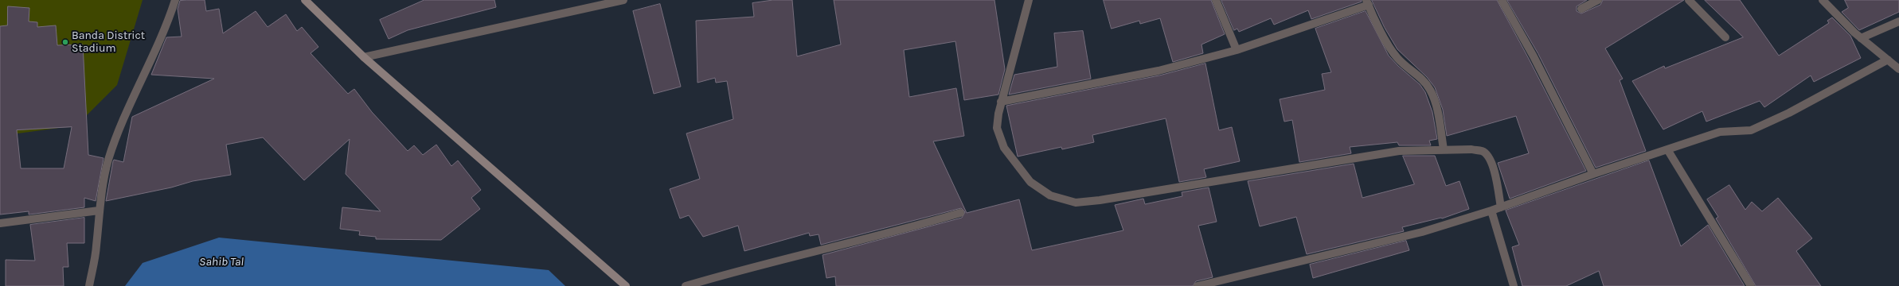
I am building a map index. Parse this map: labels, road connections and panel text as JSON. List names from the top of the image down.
{
  "water": ["Sahib Tal"],
  "places": ["Banda District Stadium"]
}
